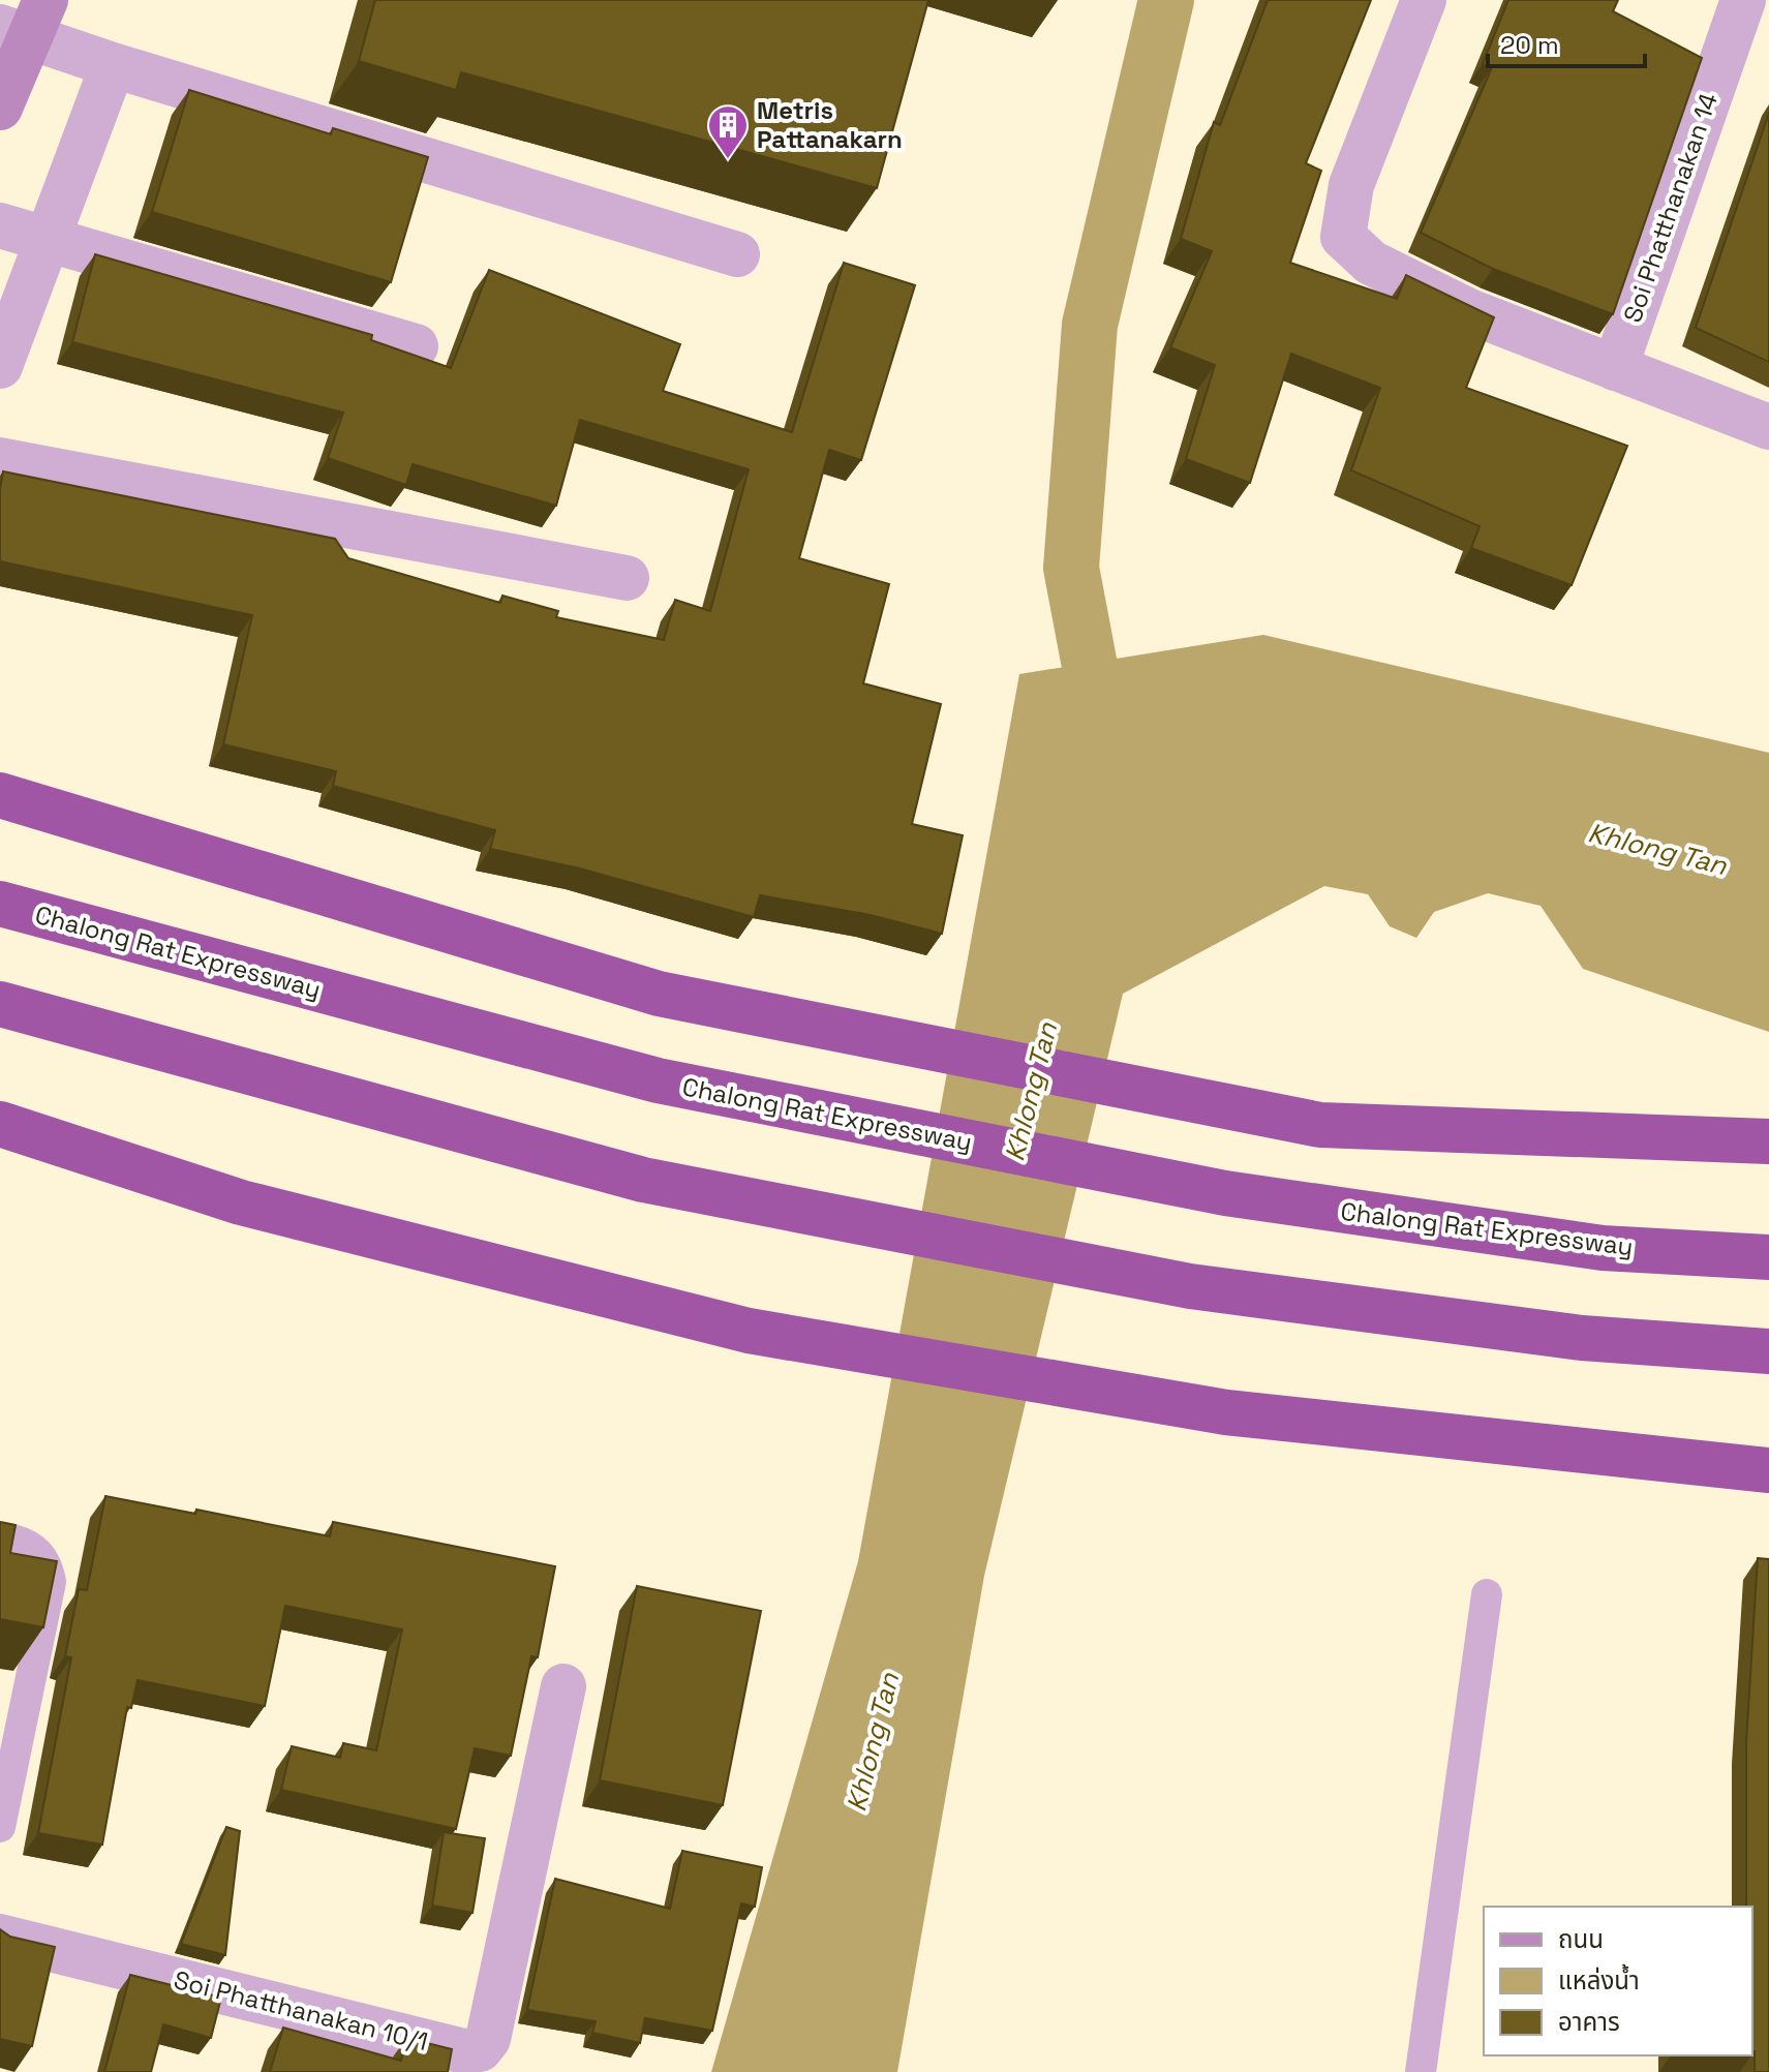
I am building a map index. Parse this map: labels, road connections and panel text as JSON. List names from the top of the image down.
{
  "streets": {
    "highway": ["Chalong Rat Expressway"],
    "street": ["Soi Phatthanakan 14", "Soi Phatthanakan 10/1"]
  },
  "water": ["Khlong Tan"],
  "places": {
    "building": ["Metris Pattanakarn"]
  },
  "legend": ["ถนน", "แหล่งน้ำ", "อาคาร"],
  "scale_bar": "20 m"
}
